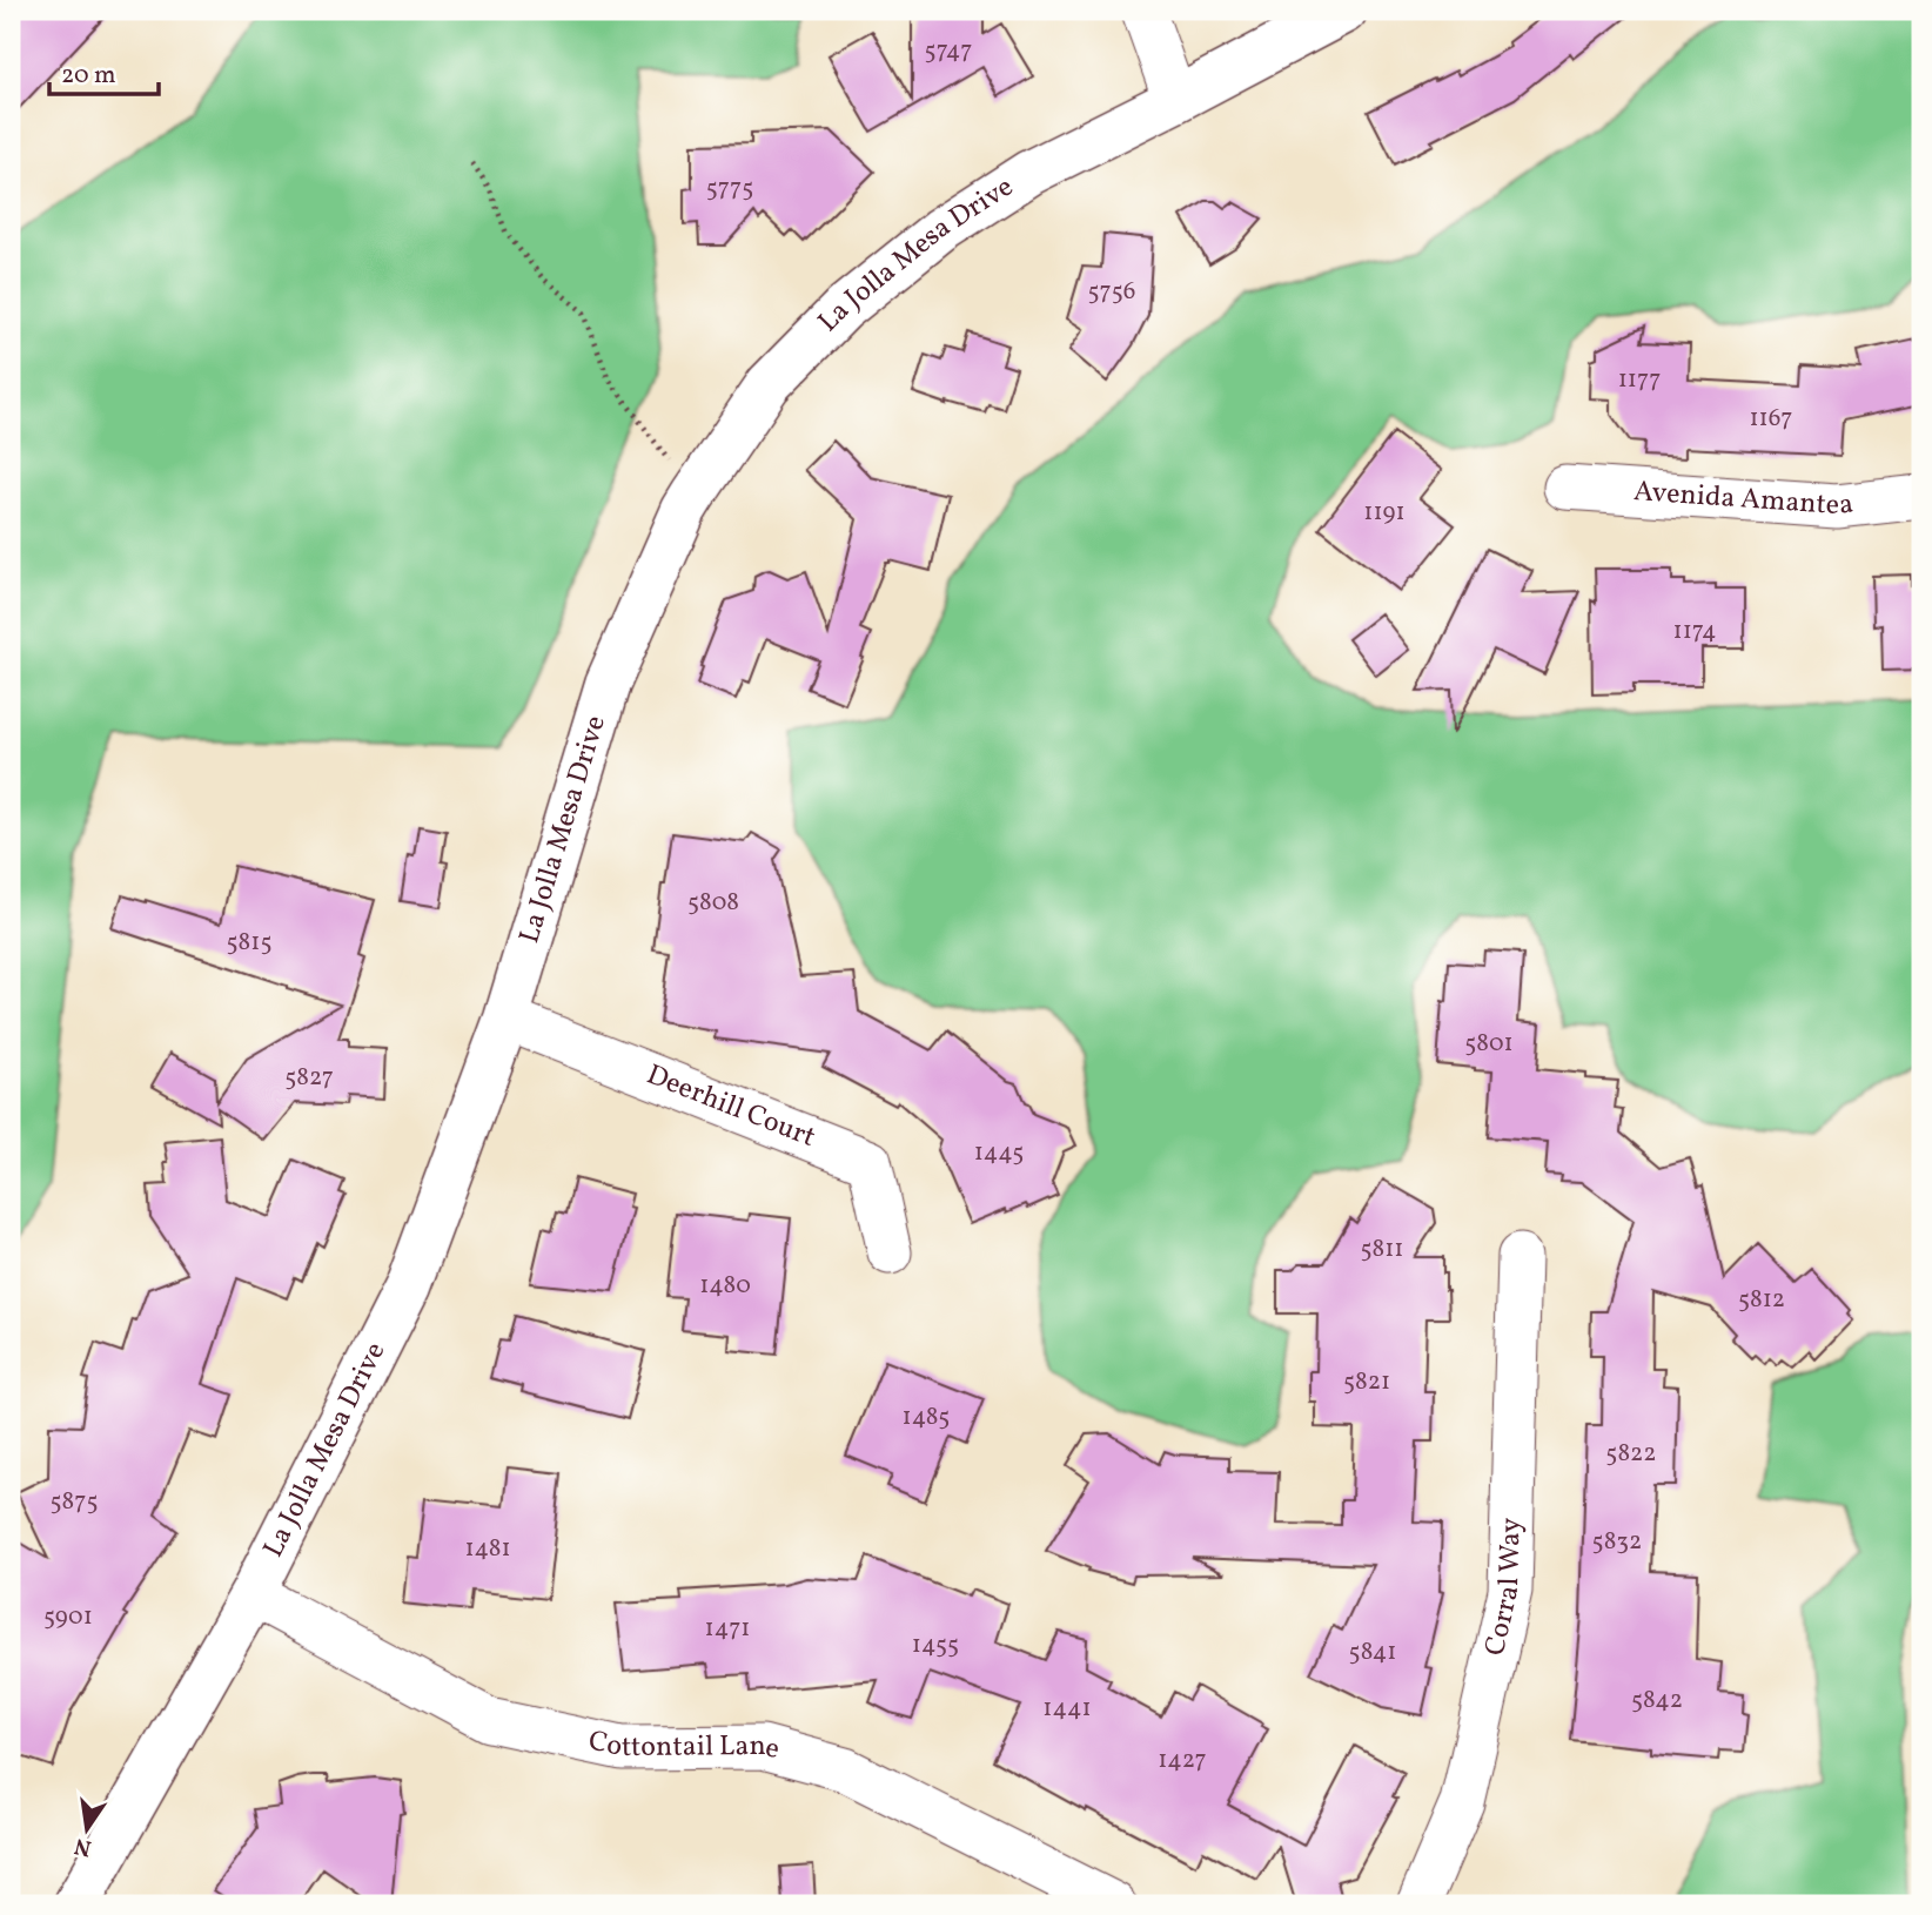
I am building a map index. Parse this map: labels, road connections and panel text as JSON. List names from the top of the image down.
{
  "streets": {
    "street": [
      "La Jolla Mesa Drive",
      "Avenida Amantea",
      "Deerhill Court",
      "Corral Way",
      "Cottontail Lane"
    ]
  },
  "crossings": [
    ["La Jolla Mesa Drive", "Deerhill Court"],
    ["La Jolla Mesa Drive", "Cottontail Lane"]
  ],
  "house_numbers": [
    "5747",
    "5775",
    "5756",
    "1177",
    "1167",
    "1191",
    "1174",
    "5808",
    "5815",
    "5801",
    "5827",
    "1445",
    "5811",
    "1480",
    "5812",
    "5821",
    "1485",
    "5822",
    "5875",
    "5832",
    "1481",
    "5901",
    "1471",
    "1455",
    "5841",
    "5842",
    "1441",
    "1427"
  ],
  "scale_bar": "20 m",
  "north": "bottom"
}
